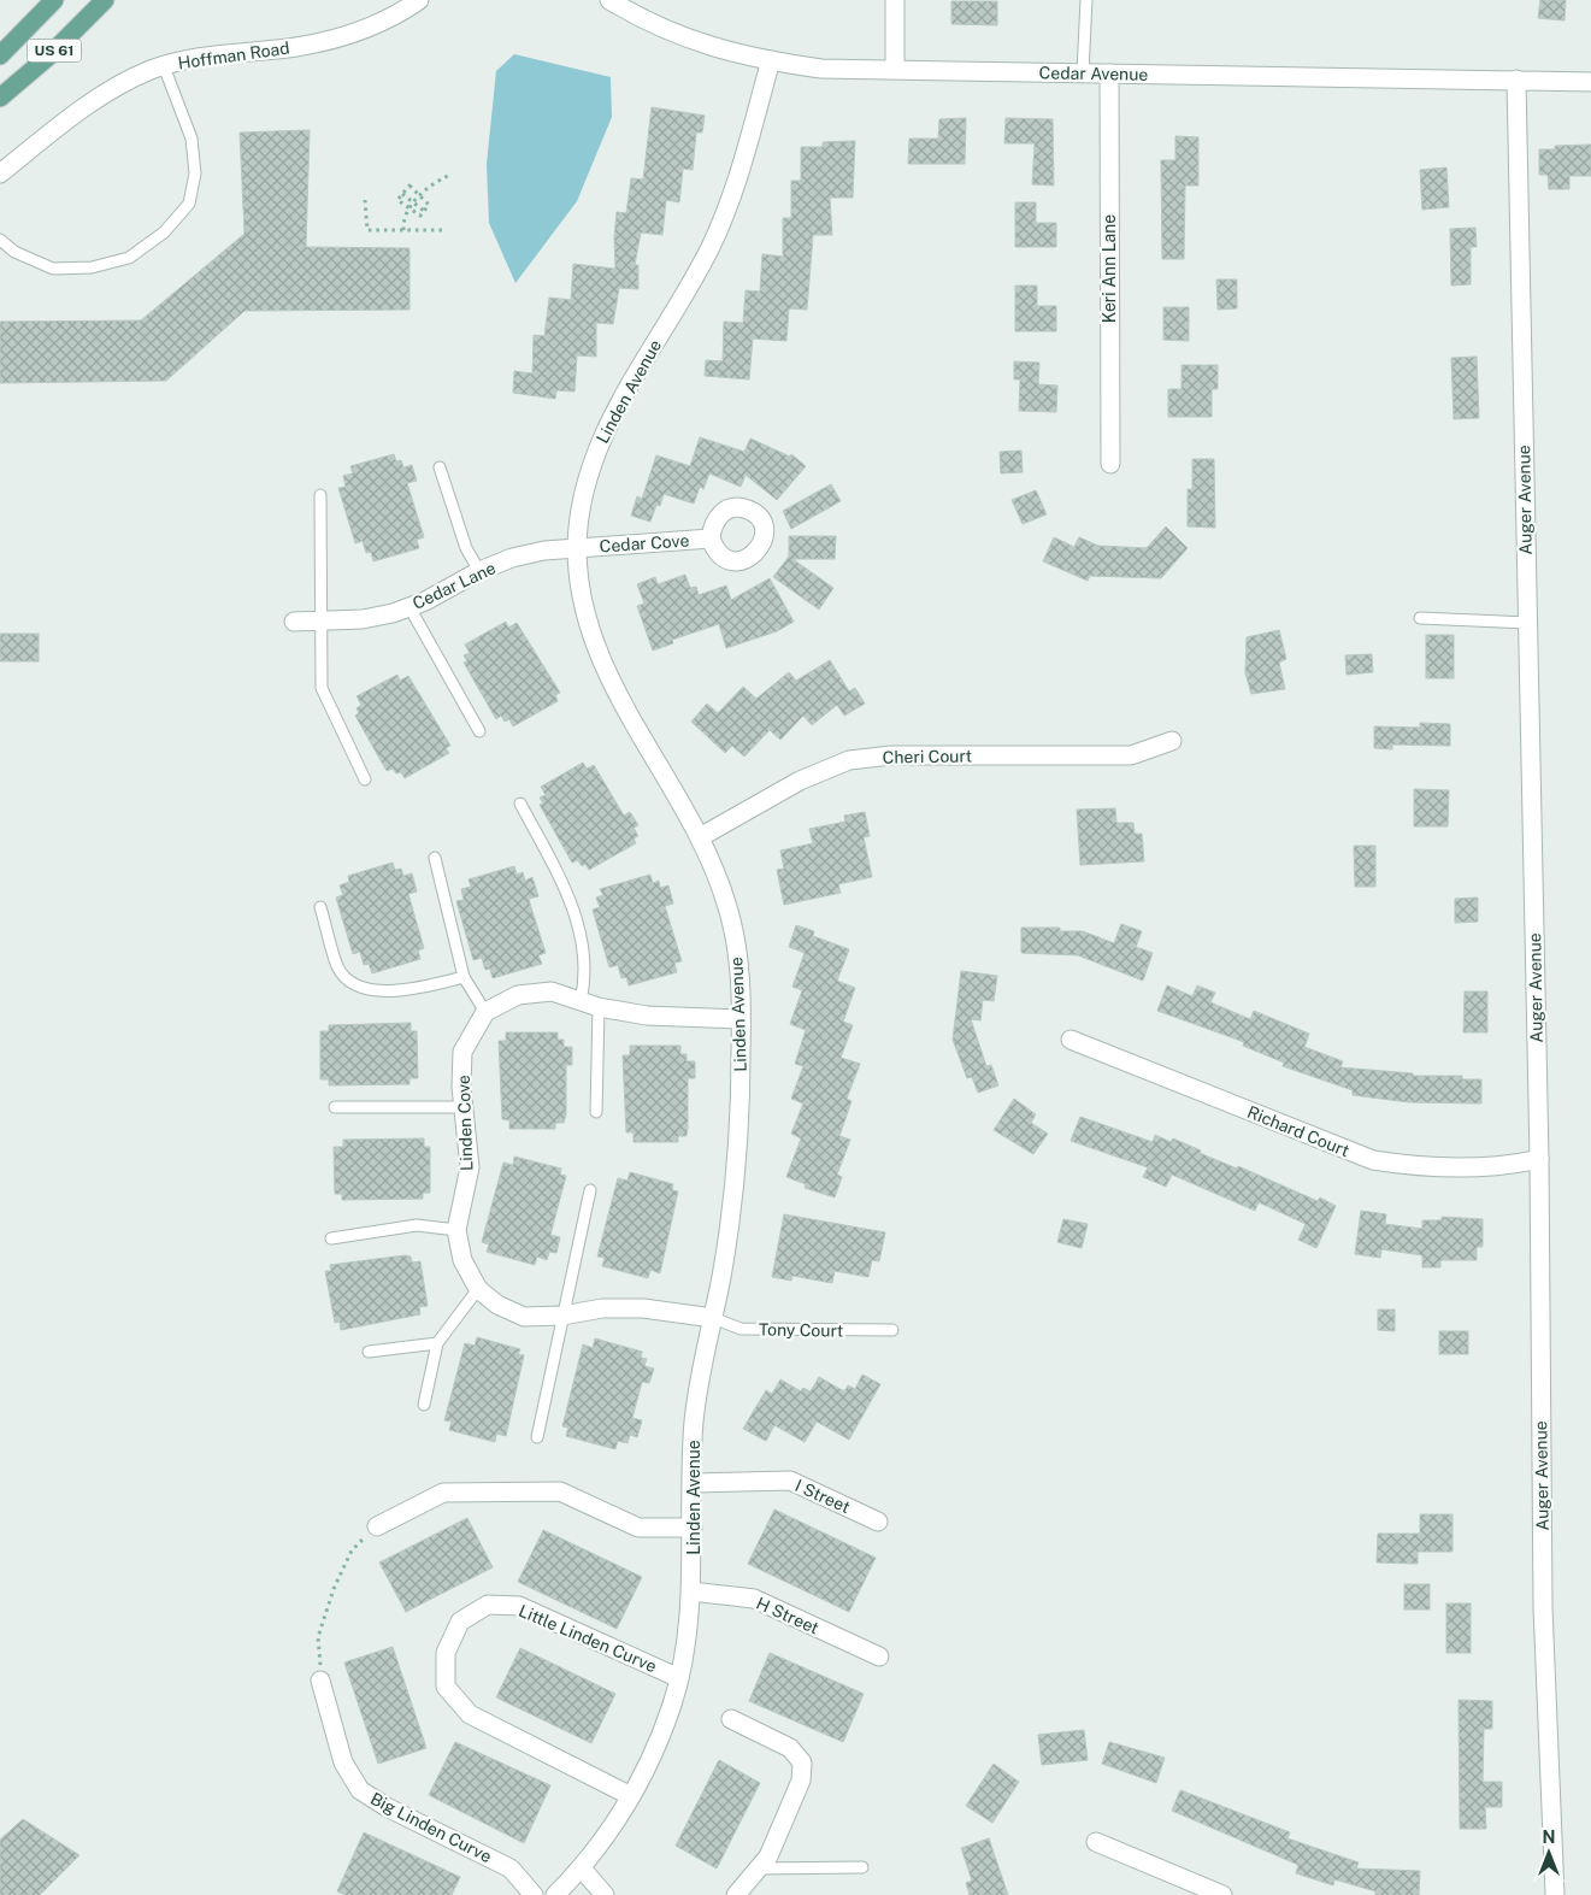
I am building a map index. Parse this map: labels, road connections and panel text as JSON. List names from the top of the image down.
{
  "streets": {
    "main road": ["US 61"],
    "street": [
      "Hoffman Road",
      "Cedar Avenue",
      "Keri Ann Lane",
      "Linden Avenue",
      "Auger Avenue",
      "Cedar Cove",
      "Cedar Lane",
      "Cheri Court",
      "Linden Cove",
      "Richard Court",
      "I Street",
      "H Street",
      "Little Linden Curve",
      "Big Linden Curve"
    ],
    "lane": ["Tony Court"]
  },
  "crossings": [
    ["Cedar Avenue", "Keri Ann Lane"],
    ["Cedar Avenue", "Linden Avenue"],
    ["Cedar Avenue", "Auger Avenue"],
    ["Linden Avenue", "Cedar Cove"],
    ["Linden Avenue", "Cedar Lane"],
    ["Linden Avenue", "Cheri Court"],
    ["Linden Avenue", "Linden Cove"],
    ["Linden Avenue", "Tony Court"],
    ["Linden Avenue", "I Street"],
    ["Linden Avenue", "H Street"],
    ["Linden Avenue", "Little Linden Curve"],
    ["Auger Avenue", "Richard Court"],
    ["Cedar Cove", "Cedar Lane"],
    ["Linden Cove", "Tony Court"]
  ],
  "north": "top"
}
